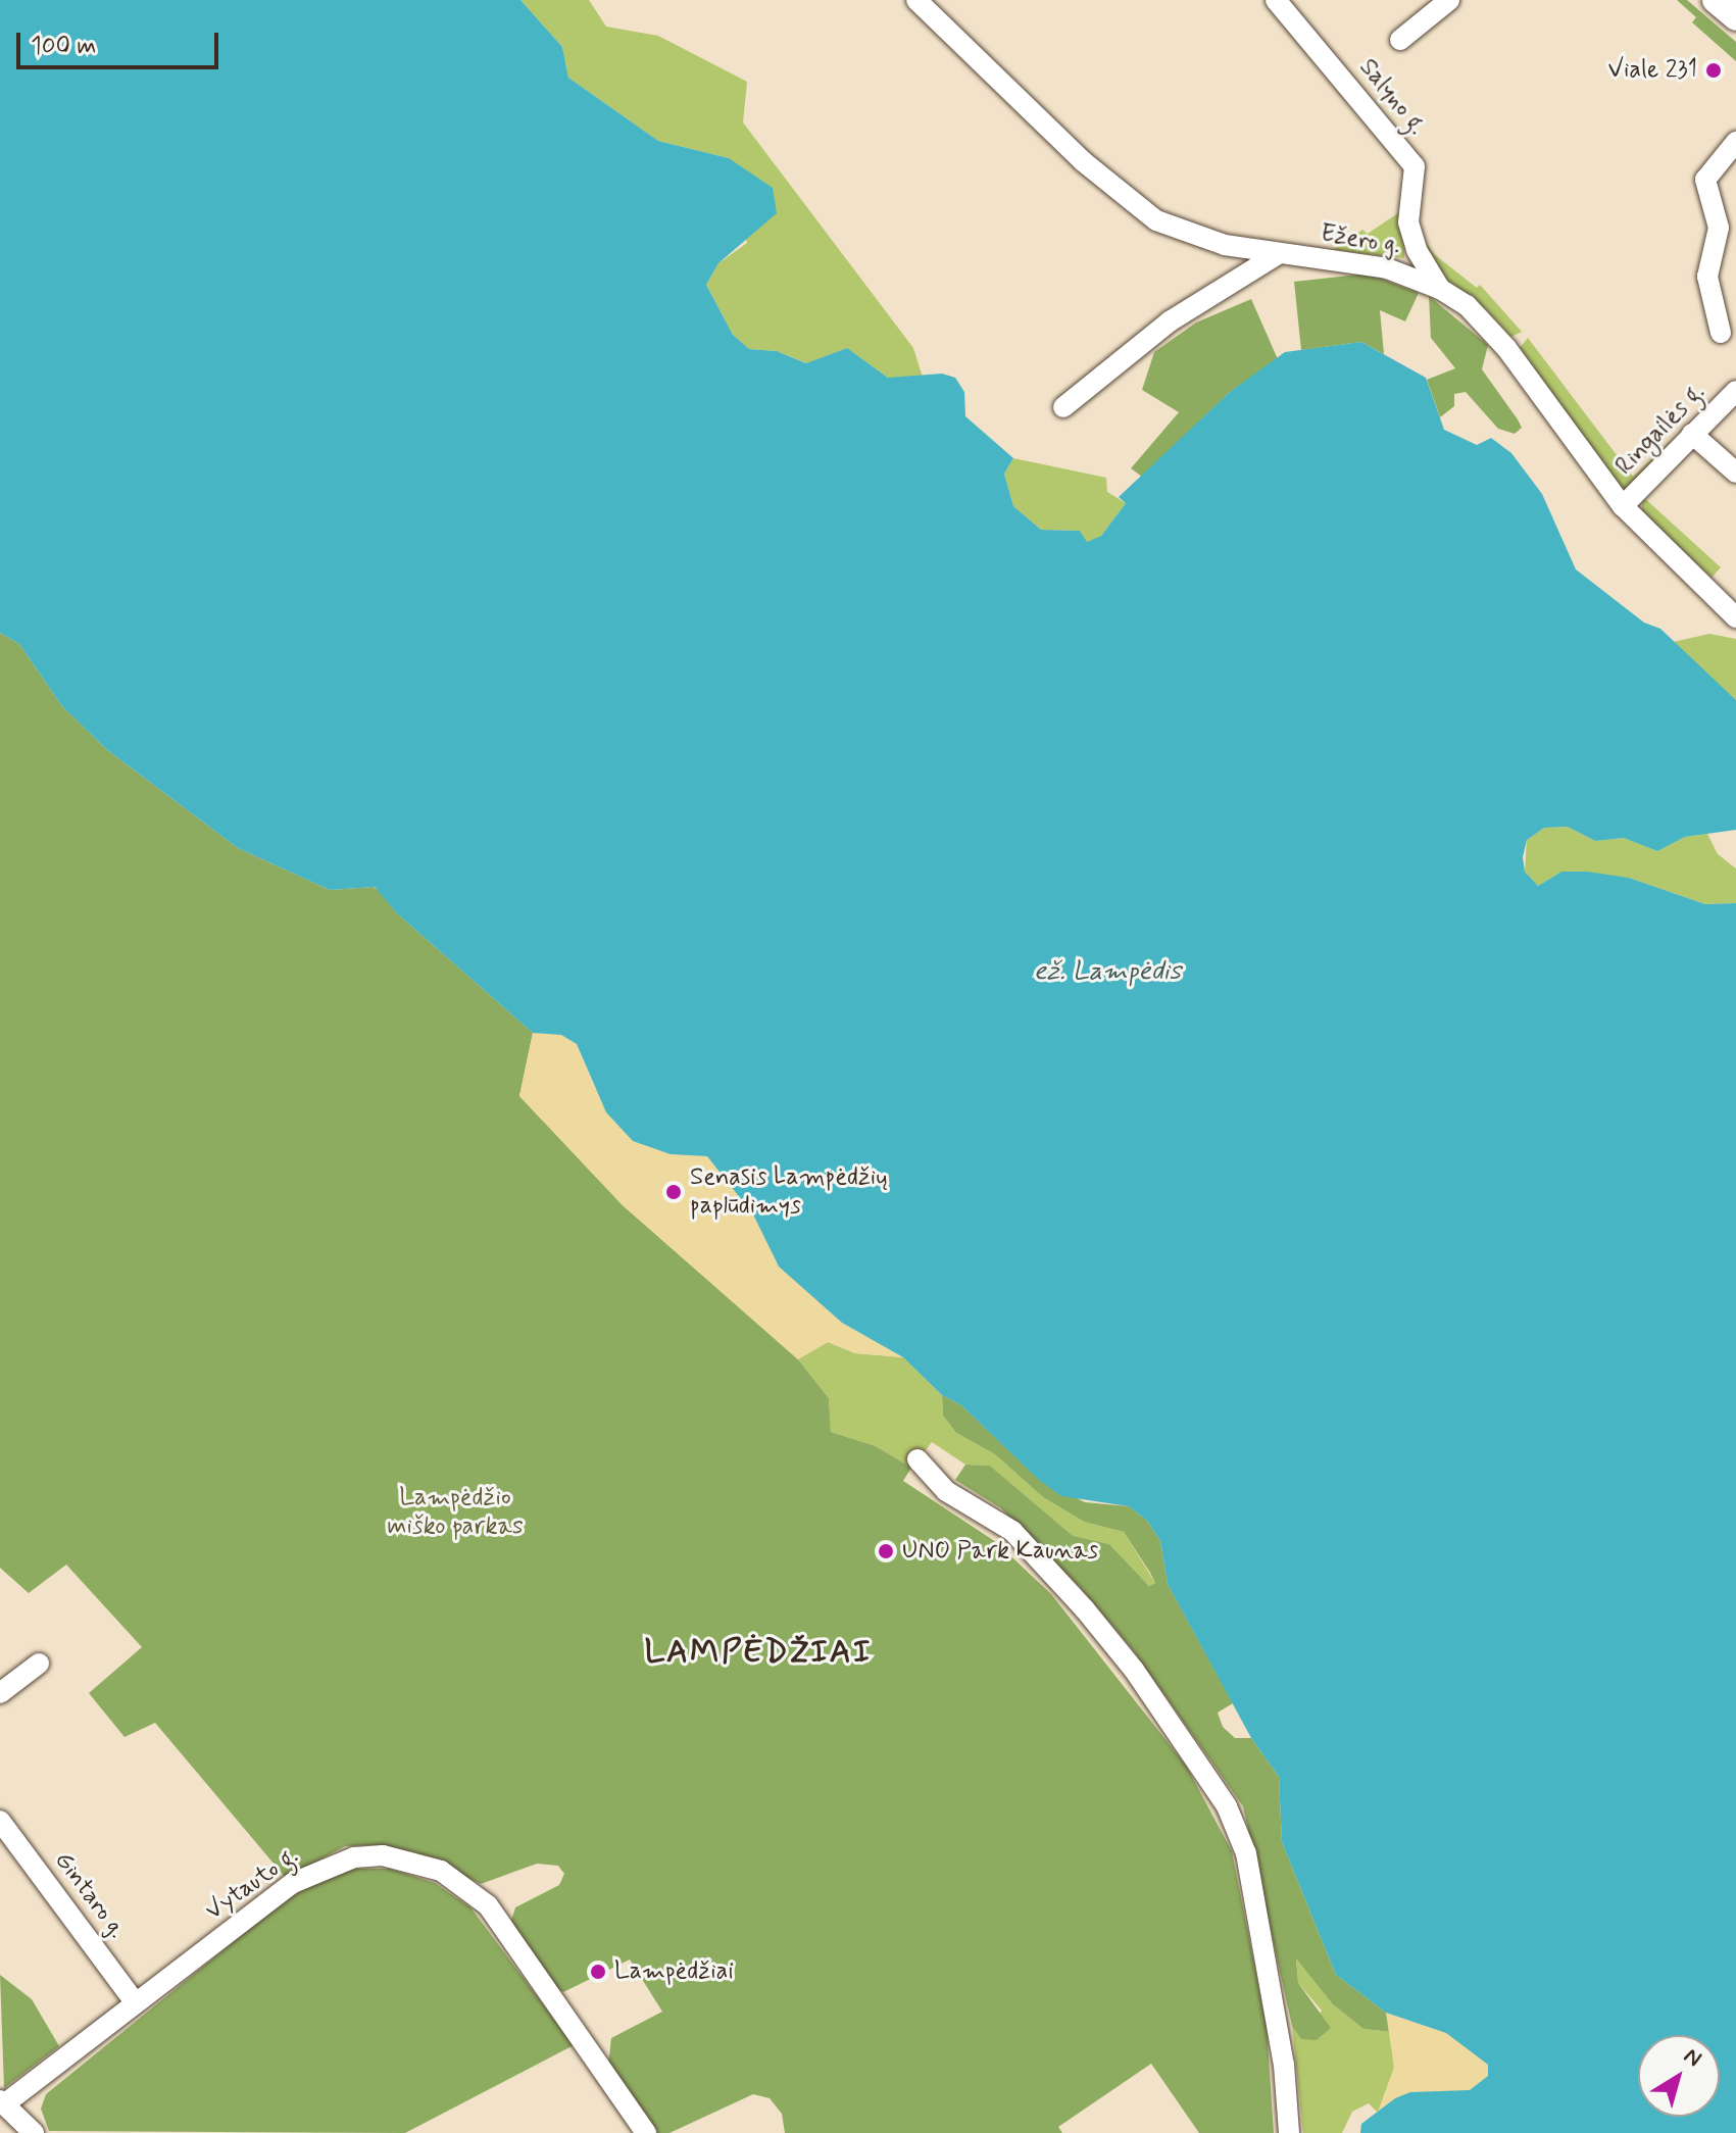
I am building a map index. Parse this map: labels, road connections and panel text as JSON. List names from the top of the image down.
{
  "streets": {
    "street": [
      "Salyno g.",
      "Ežero g.",
      "Ringailės g.",
      "Vytauto g.",
      "Gintaro g."
    ]
  },
  "crossings": [
    ["Salyno g.", "Ežero g."],
    ["Ežero g.", "Ringailės g."],
    ["Vytauto g.", "Gintaro g."]
  ],
  "districts": ["LAMPĖDŽIAI"],
  "water": ["ež. Lampėdis"],
  "parks": ["Lampėdžio miško parkas"],
  "places": [
    "Viale 231",
    "Senasis Lampėdžių paplūdimys",
    "UNO Park Kaunas",
    "Lampėdžiai"
  ],
  "scale_bar": "100 m",
  "north": "top right"
}
